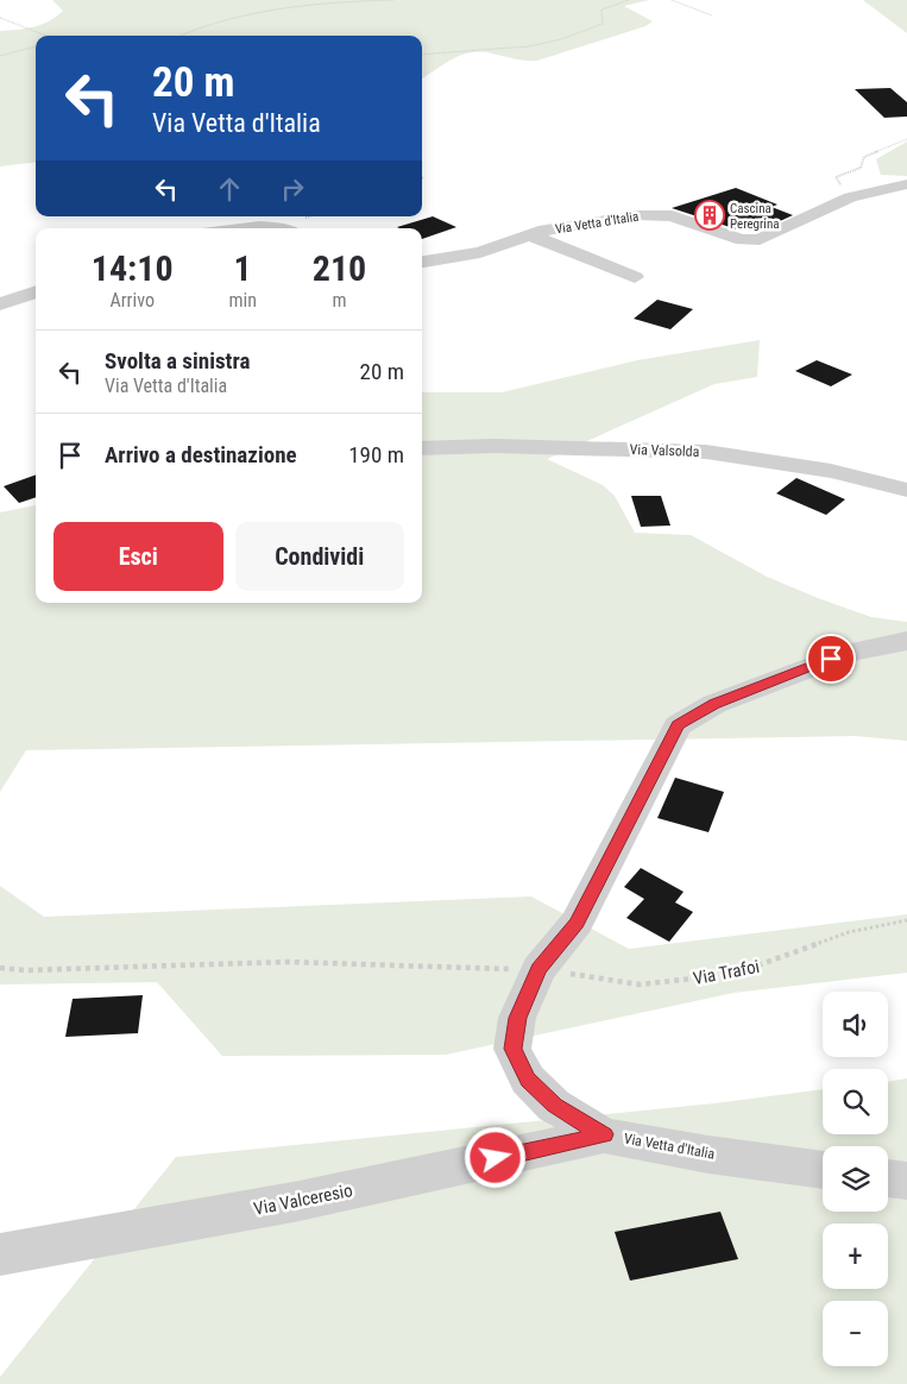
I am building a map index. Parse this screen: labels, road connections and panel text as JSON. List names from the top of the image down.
{
  "streets": {
    "street": ["Via Vetta d'Italia", "Via Valsolda", "Via Valceresio"],
    "path": ["Via Trafoi"]
  },
  "crossings": [
    ["Via Vetta d'Italia", "Via Trafoi"],
    ["Via Vetta d'Italia", "Via Valceresio"]
  ],
  "places": {
    "building": ["Cascina Peregrina"]
  },
  "page": {
    "turn": ["20 m", "Via Vetta d'Italia"],
    "eta": [
      "14:10",
      "Arrivo",
      "1",
      "min",
      "210",
      "m"
    ],
    "list": [
      {
        "name": "Svolta a sinistra",
        "note": "Via Vetta d'Italia",
        "value": "20 m"
      },
      {
        "name": "Arrivo a destinazione",
        "value": "190 m"
      }
    ],
    "buttons": ["Esci", "Condividi"],
    "map_buttons": ["+", "−"]
  }
}
